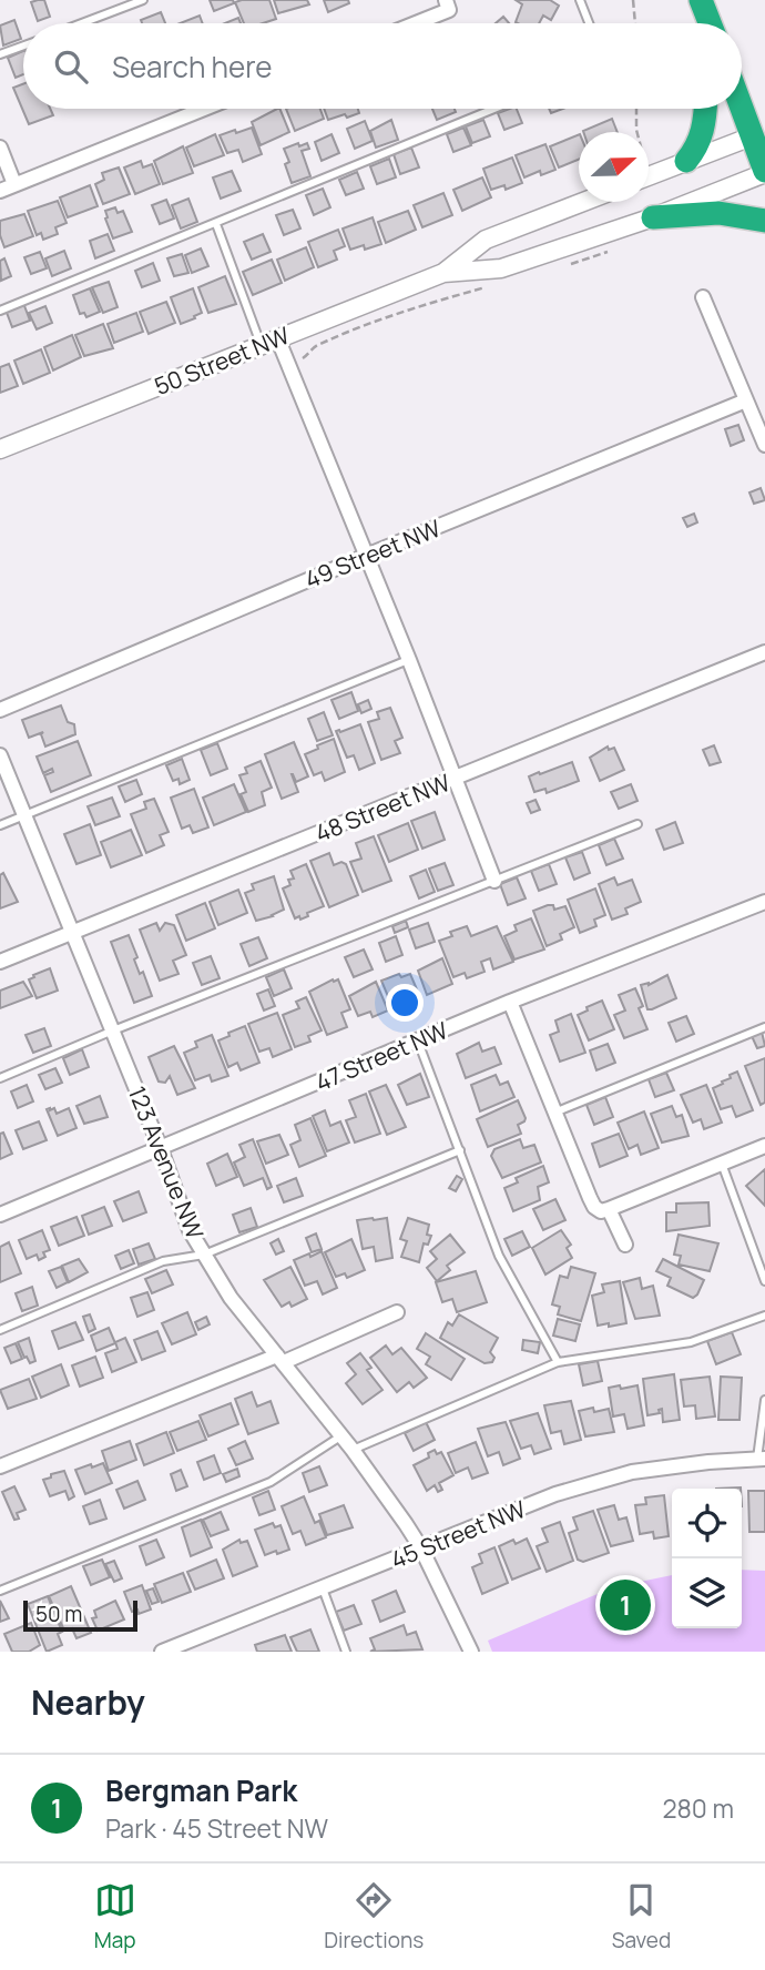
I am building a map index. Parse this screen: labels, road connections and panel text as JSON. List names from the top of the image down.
{
  "streets": {
    "main road": ["50 Street NW"],
    "street": [
      "49 Street NW",
      "48 Street NW",
      "47 Street NW",
      "123 Avenue NW",
      "45 Street NW"
    ]
  },
  "crossings": [
    ["48 Street NW", "123 Avenue NW"],
    ["47 Street NW", "123 Avenue NW"],
    ["123 Avenue NW", "45 Street NW"]
  ],
  "scale_bar": "50 m",
  "north": "right",
  "page": {
    "search": "Search here",
    "pins": "1",
    "scale": "50 m",
    "heading": "Nearby",
    "list": [
      {
        "mark": "1",
        "name": "Bergman Park",
        "note": "Park · 45 Street NW",
        "value": "280 m"
      }
    ],
    "nav": ["Map", "Directions", "Saved"]
  }
}
